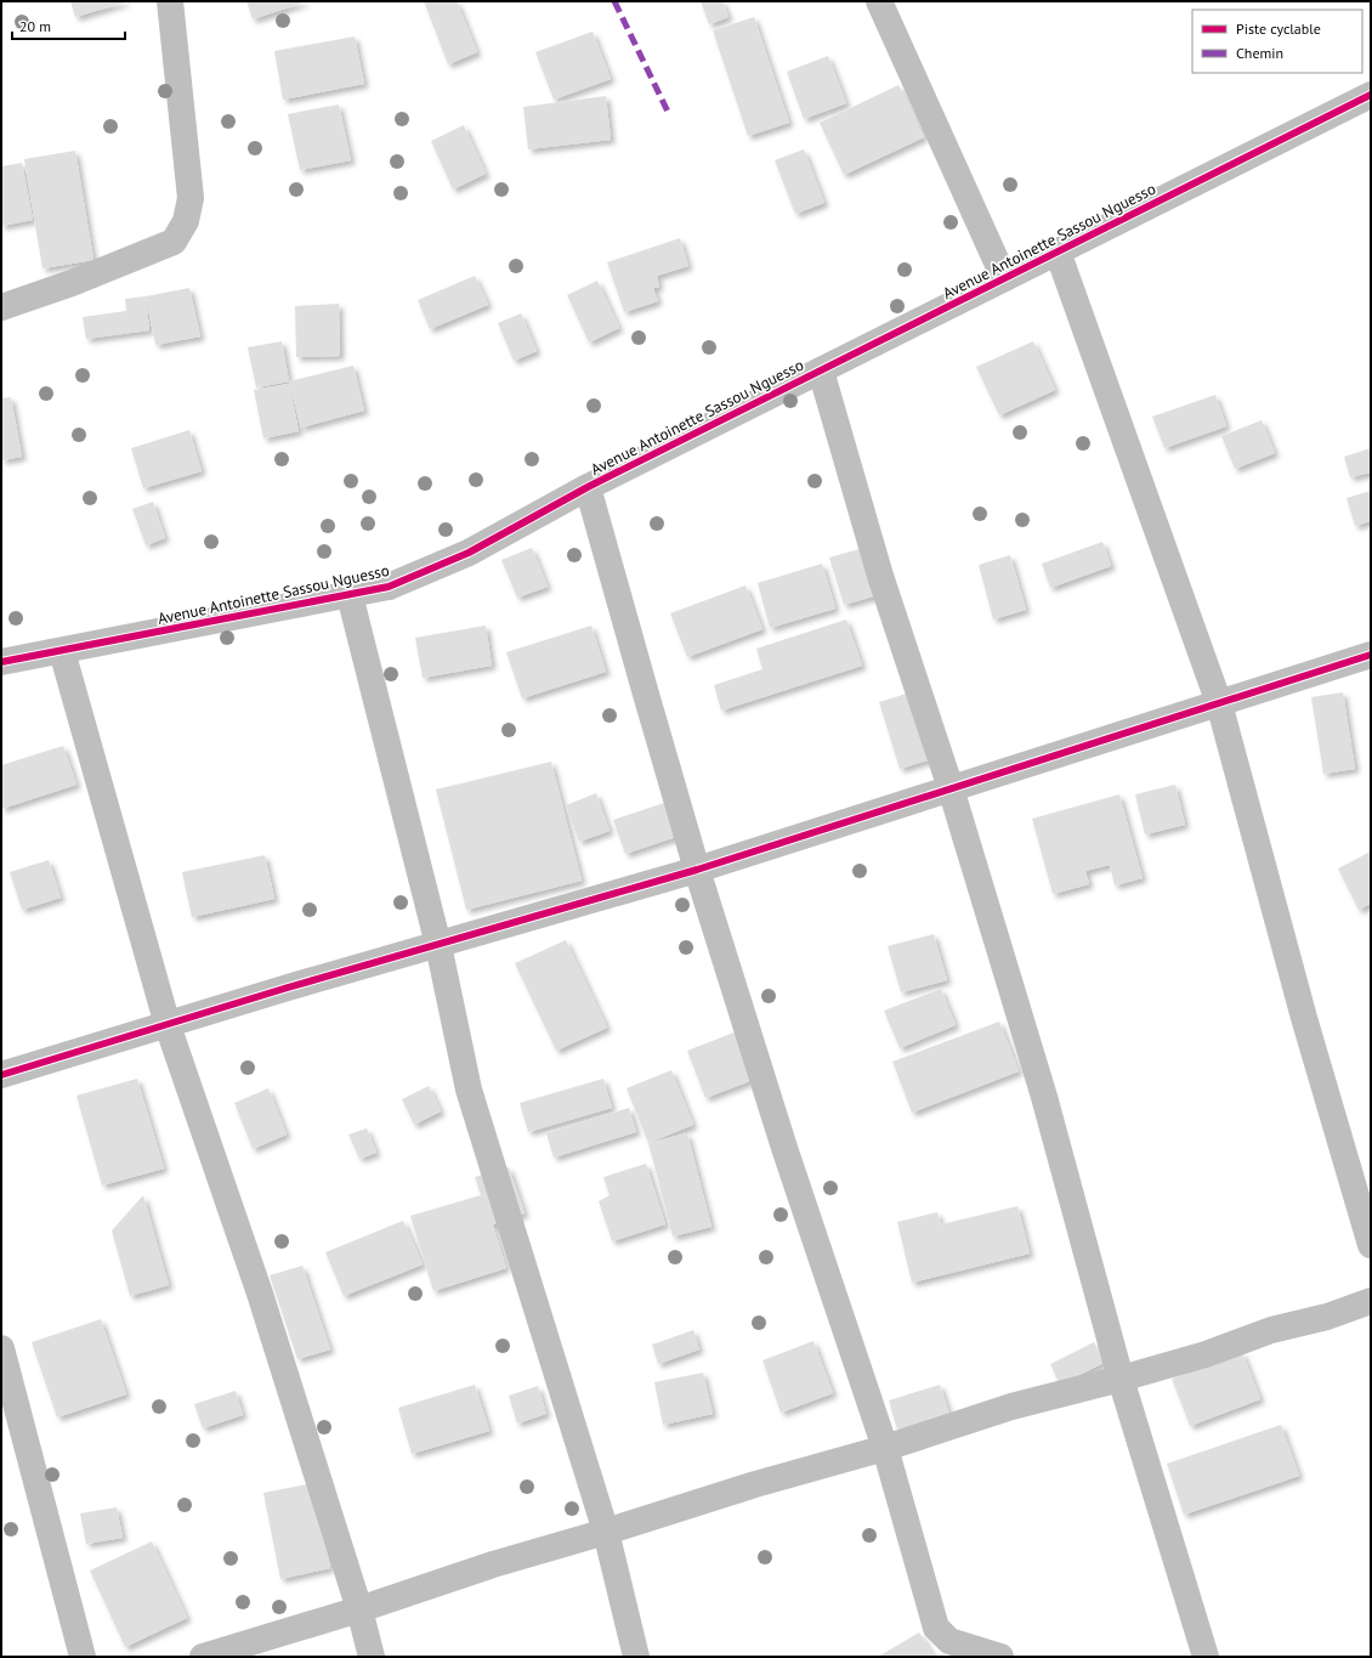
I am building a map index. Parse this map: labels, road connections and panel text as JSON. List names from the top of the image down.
{
  "streets": {
    "street": ["Avenue Antoinette Sassou Nguesso"]
  },
  "legend": ["Piste cyclable", "Chemin"],
  "scale_bar": "20 m"
}
